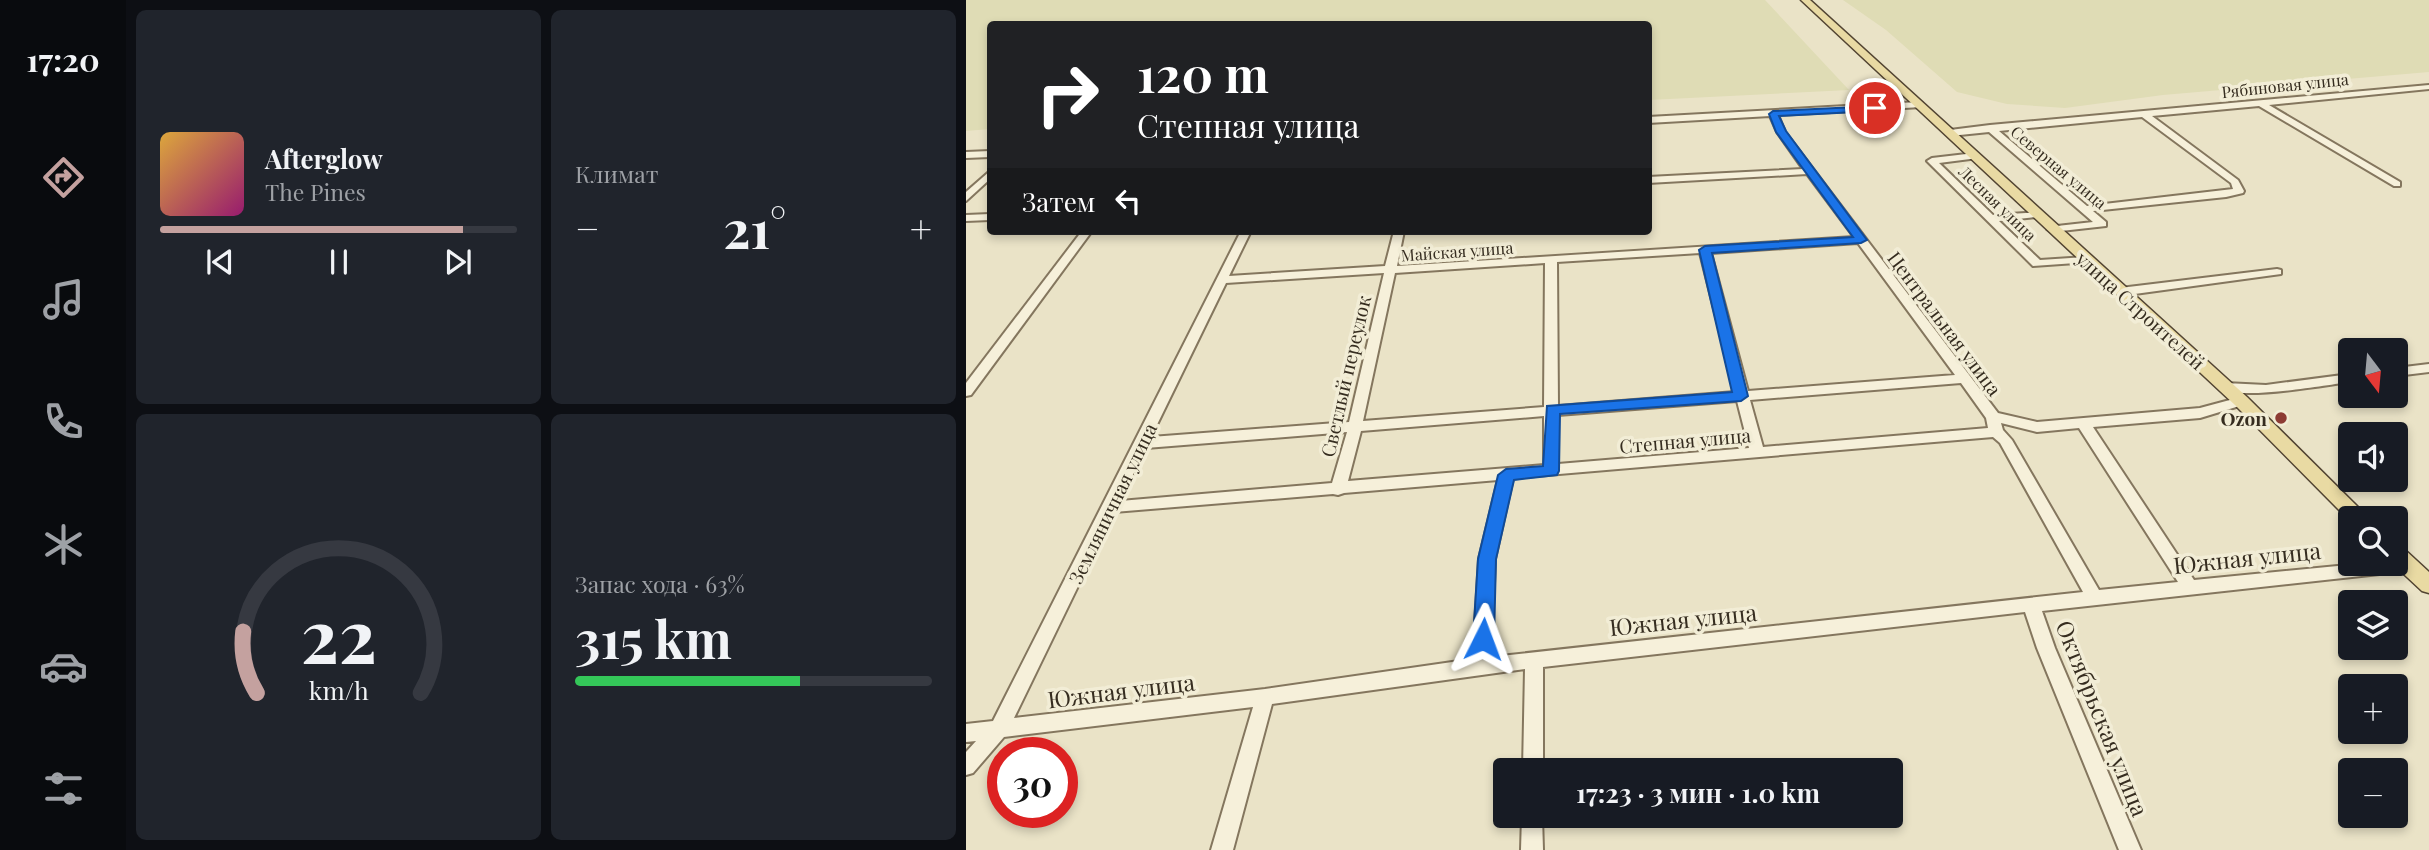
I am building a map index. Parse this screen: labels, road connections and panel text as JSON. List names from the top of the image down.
{
  "streets": {
    "main road": ["улица Строителей"],
    "street": [
      "Рябиновая улица",
      "Северная улица",
      "Лесная улица",
      "Майская улица",
      "Центральная улица",
      "Светлый переулок",
      "Степная улица",
      "Земляничная улица",
      "Южная улица",
      "Октябрьская улица"
    ]
  },
  "crossings": [
    ["Рябиновая улица", "Северная улица"],
    ["Рябиновая улица", "улица Строителей"],
    ["Северная улица", "улица Строителей"],
    ["Лесная улица", "улица Строителей"],
    ["Майская улица", "Центральная улица"],
    ["Майская улица", "Светлый переулок"],
    ["Майская улица", "Земляничная улица"],
    ["улица Строителей", "Степная улица"],
    ["Центральная улица", "Степная улица"],
    ["Центральная улица", "Южная улица"],
    ["Светлый переулок", "Степная улица"],
    ["Степная улица", "Земляничная улица"],
    ["Земляничная улица", "Южная улица"],
    ["Южная улица", "Октябрьская улица"]
  ],
  "places": ["Ozon"],
  "north": "bottom",
  "page": {
    "tabs": "17:20",
    "tile": [
      "Климат",
      ["Запас хода · 63%", "315 km"]
    ],
    "turn": ["120 m", "Степная улица"],
    "song": ["Afterglow", "The Pines"],
    "then": "Затем",
    "heat": ["−", "21°", "+"],
    "map_buttons": ["+", "−"],
    "limit": "30",
    "trip": "17:23 · 3 мин · 1.0 km",
    "gauge": ["22", "km/h"]
  }
}
